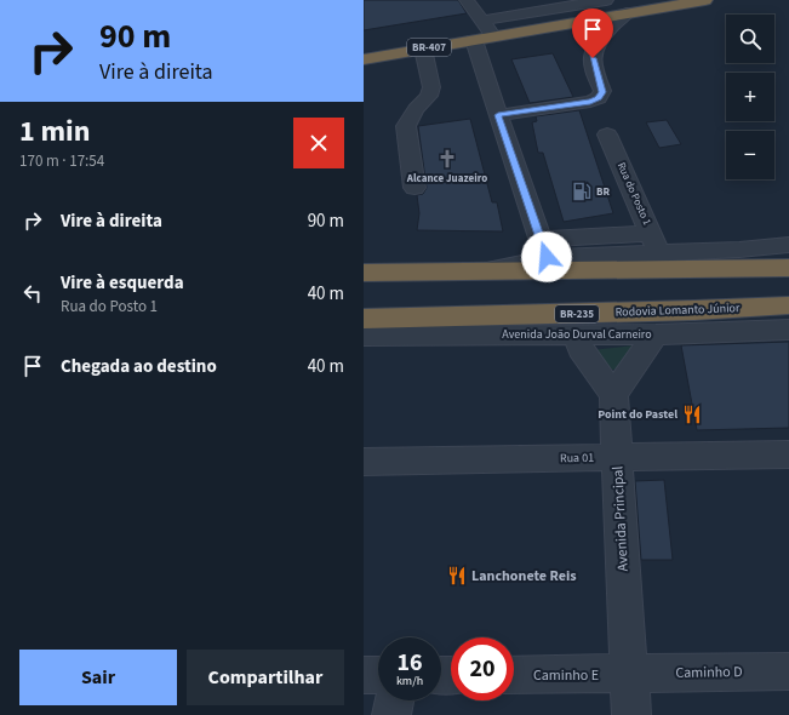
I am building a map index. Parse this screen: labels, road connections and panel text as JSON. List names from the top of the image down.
{
  "streets": {
    "highway": ["BR-407", "Rodovia Lomanto Júnior", "BR-235"],
    "street": [
      "Rua do Posto 1",
      "Avenida João Durval Carneiro",
      "Rua 01",
      "Avenida Principal",
      "Caminho D",
      "Caminho E"
    ]
  },
  "crossings": [
    ["Rua 01", "Avenida Principal"],
    ["Avenida Principal", "Caminho D"],
    ["Avenida Principal", "Caminho E"],
    ["Caminho D", "Caminho E"]
  ],
  "places": {
    "church": ["Alcance Juazeiro"],
    "fuel station": ["BR"],
    "restaurant": ["Point do Pastel", "Lanchonete Reis"]
  },
  "page": {
    "turn": ["90 m", "Vire à direita"],
    "map_buttons": ["+", "−"],
    "heading": ["1 min", "170 m · 17:54"],
    "list": [
      {
        "name": "Vire à direita",
        "value": "90 m"
      },
      {
        "name": "Vire à esquerda",
        "note": "Rua do Posto 1",
        "value": "40 m"
      },
      {
        "name": "Chegada ao destino",
        "value": "40 m"
      }
    ],
    "speed": "16 km/h",
    "limit": "20",
    "buttons": ["Sair", "Compartilhar"]
  }
}
